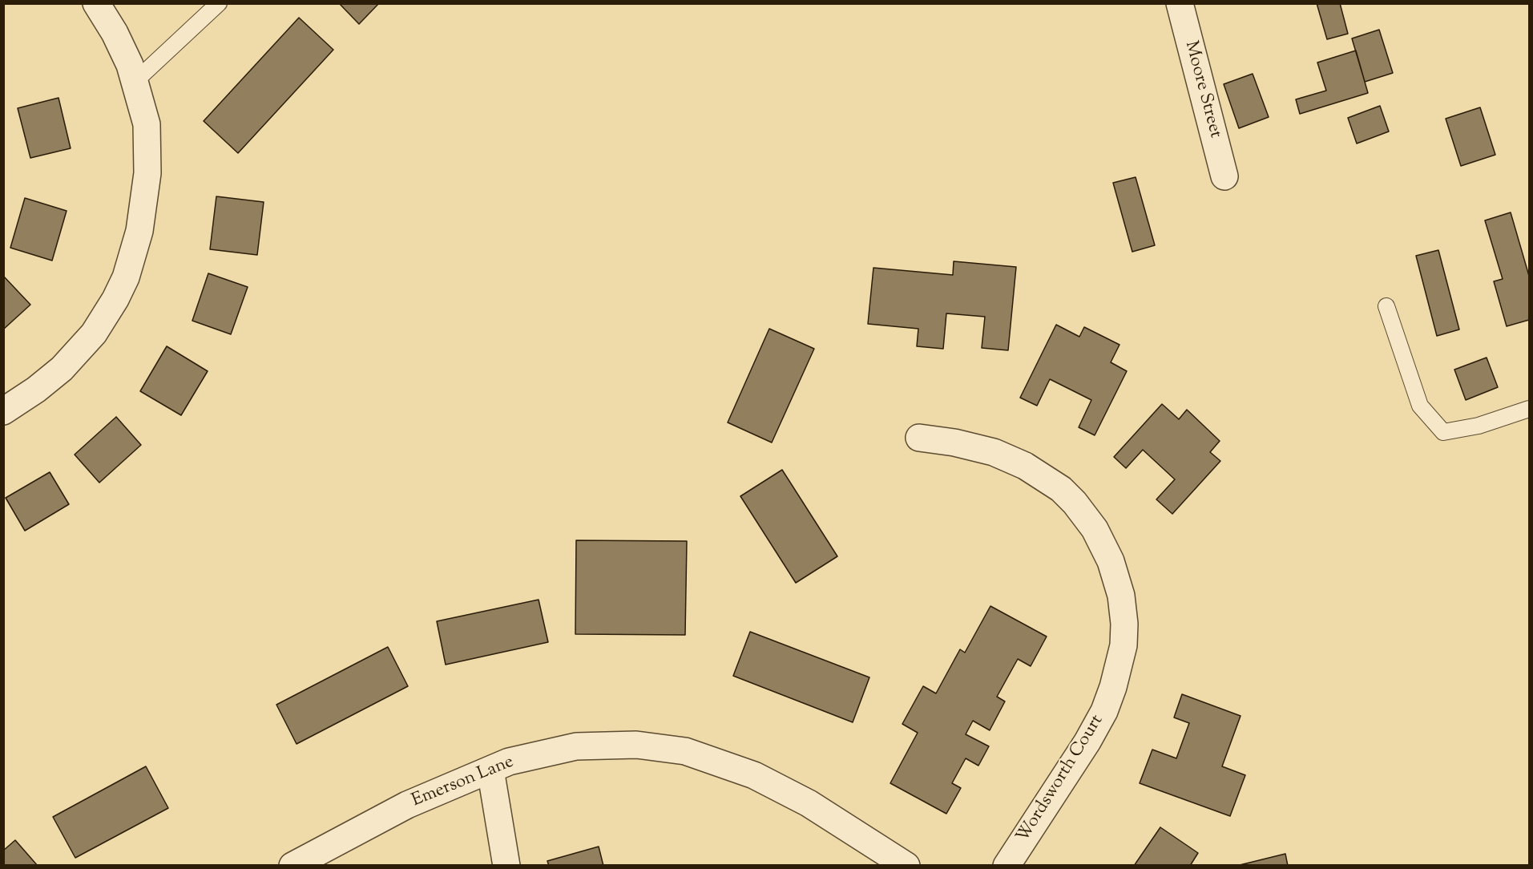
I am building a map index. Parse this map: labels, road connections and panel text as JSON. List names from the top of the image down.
{
  "streets": {
    "street": ["Moore Street", "Wordsworth Court", "Emerson Lane"]
  }
}
